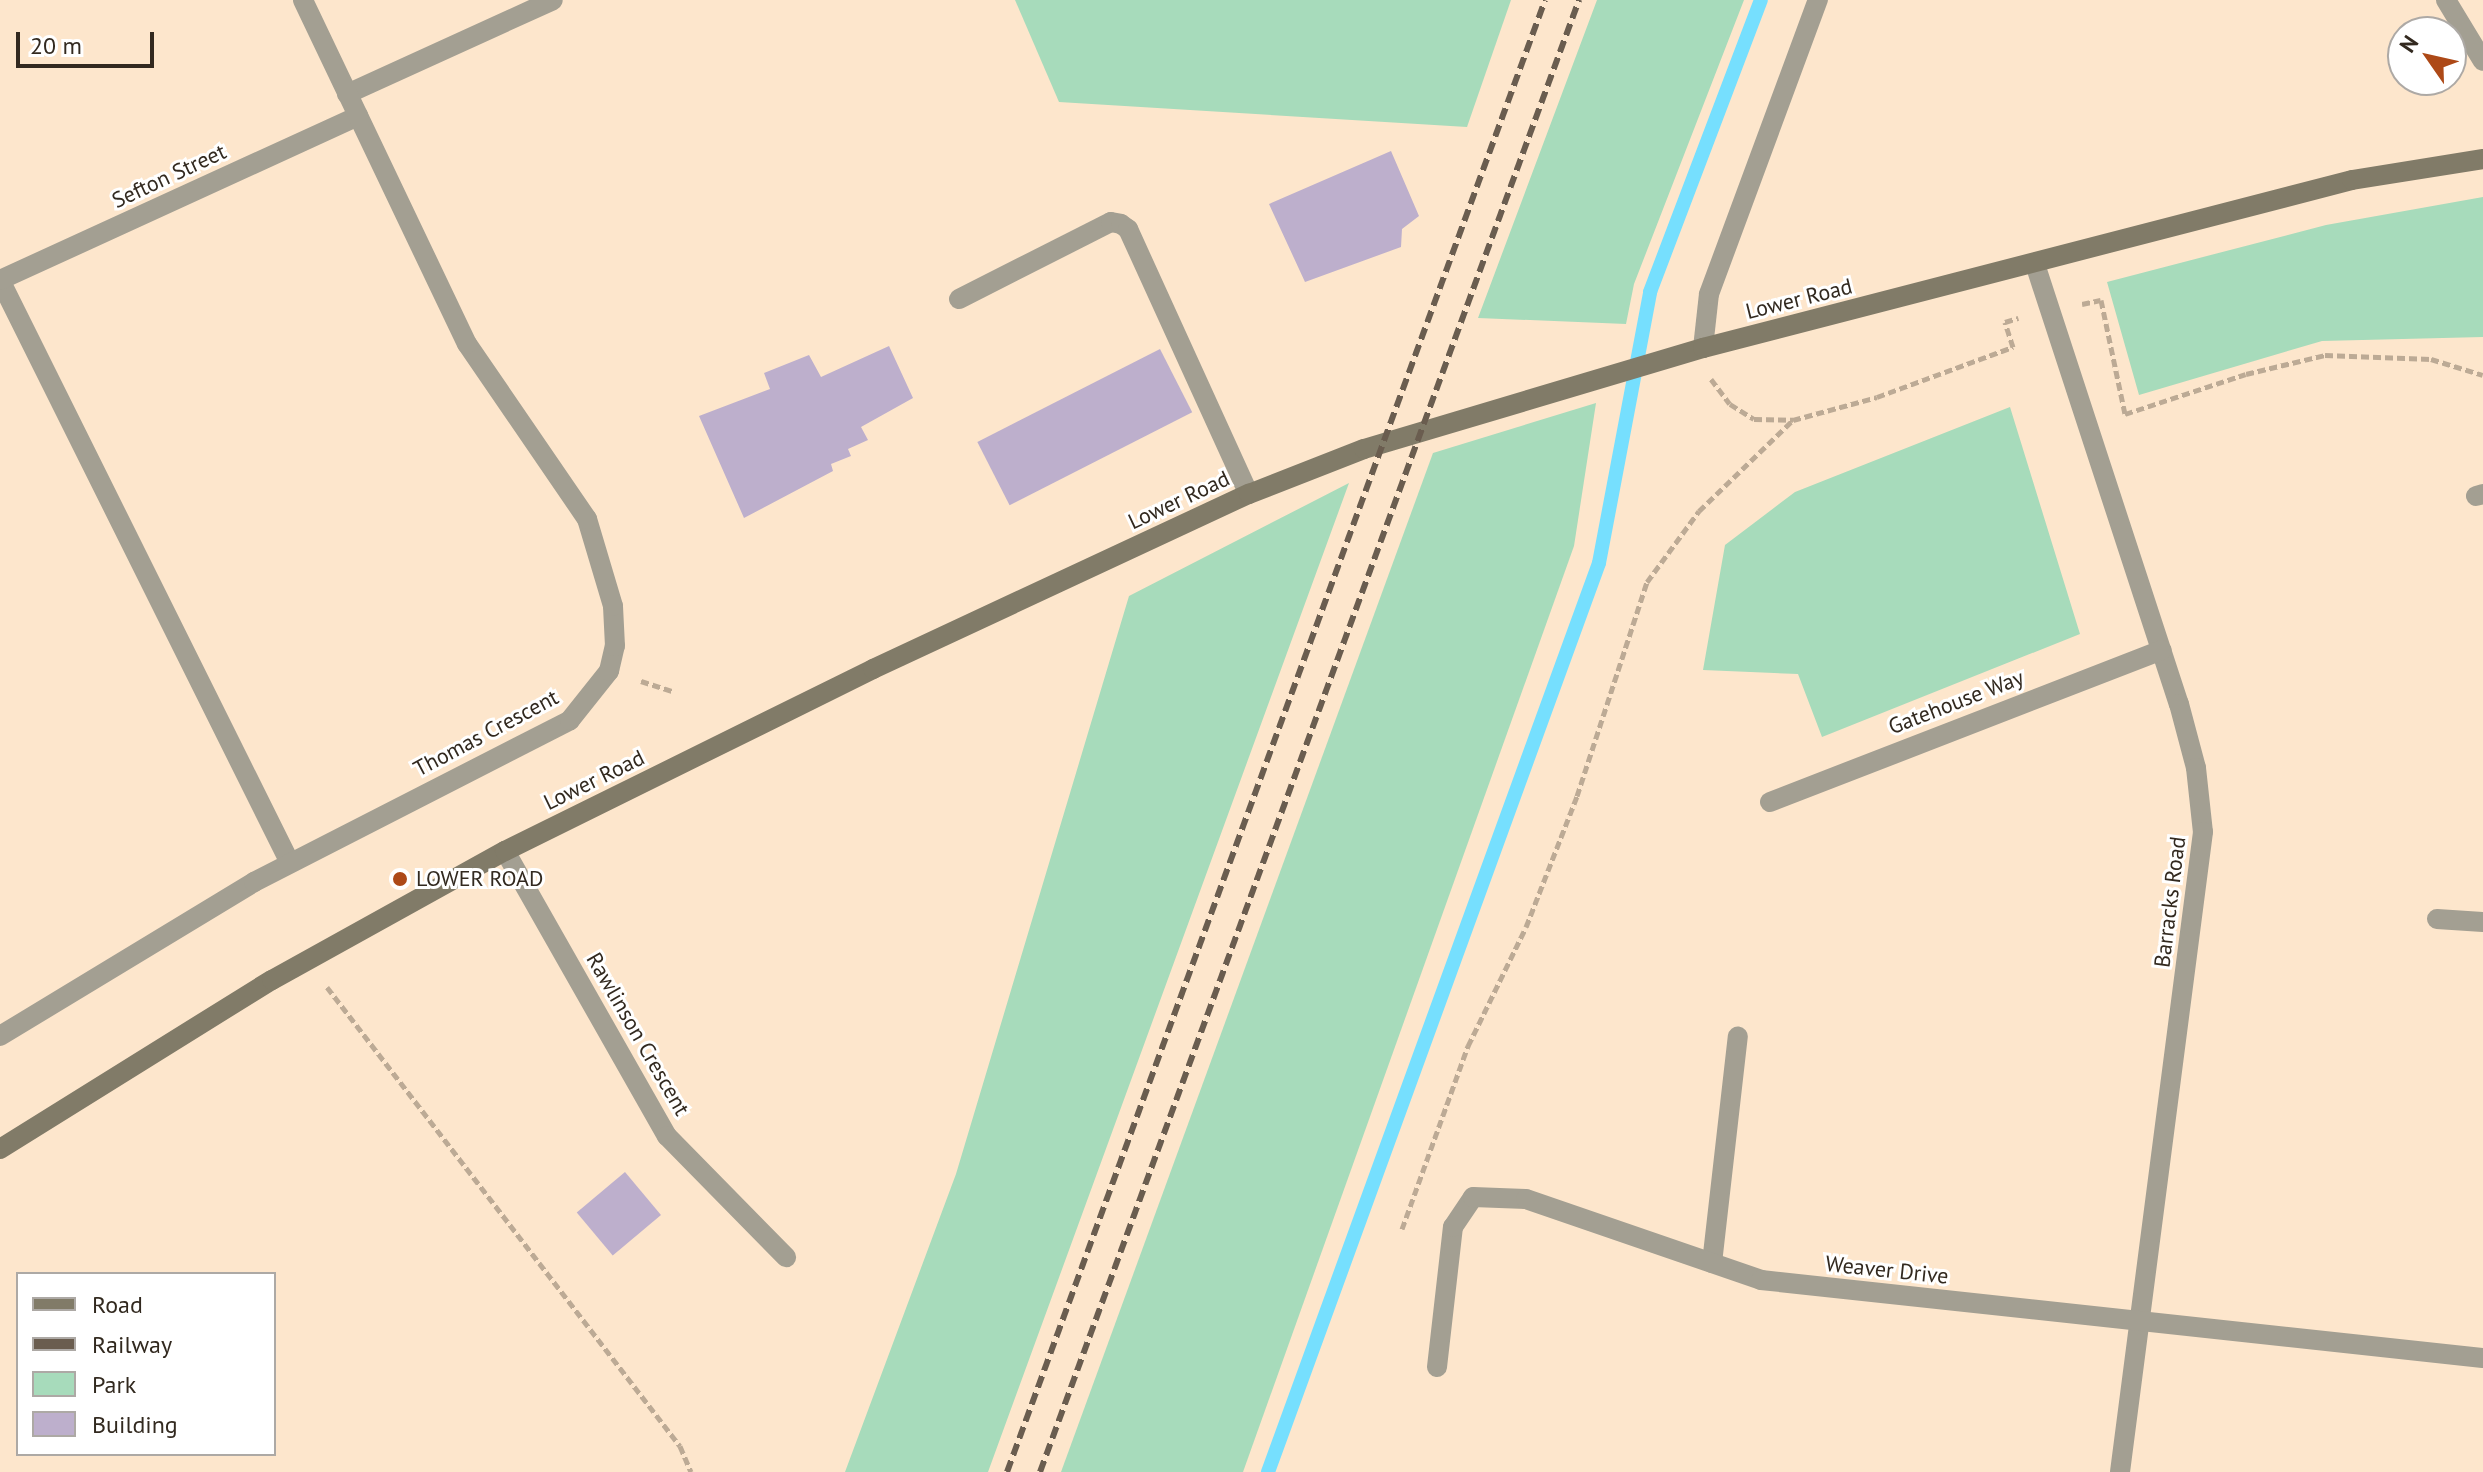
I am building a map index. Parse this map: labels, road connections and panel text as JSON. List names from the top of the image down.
{
  "streets": {
    "street": [
      "Sefton Street",
      "Lower Road",
      "Gatehouse Way",
      "Thomas Crescent",
      "Barracks Road",
      "Rawlinson Crescent",
      "Weaver Drive"
    ]
  },
  "crossings": [
    ["Sefton Street", "Thomas Crescent"],
    ["Lower Road", "Barracks Road"],
    ["Lower Road", "Rawlinson Crescent"],
    ["Gatehouse Way", "Barracks Road"],
    ["Barracks Road", "Weaver Drive"]
  ],
  "places": ["LOWER ROAD"],
  "legend": [
    "Road",
    "Railway",
    "Park",
    "Building"
  ],
  "scale_bar": "20 m",
  "north": "top left"
}
